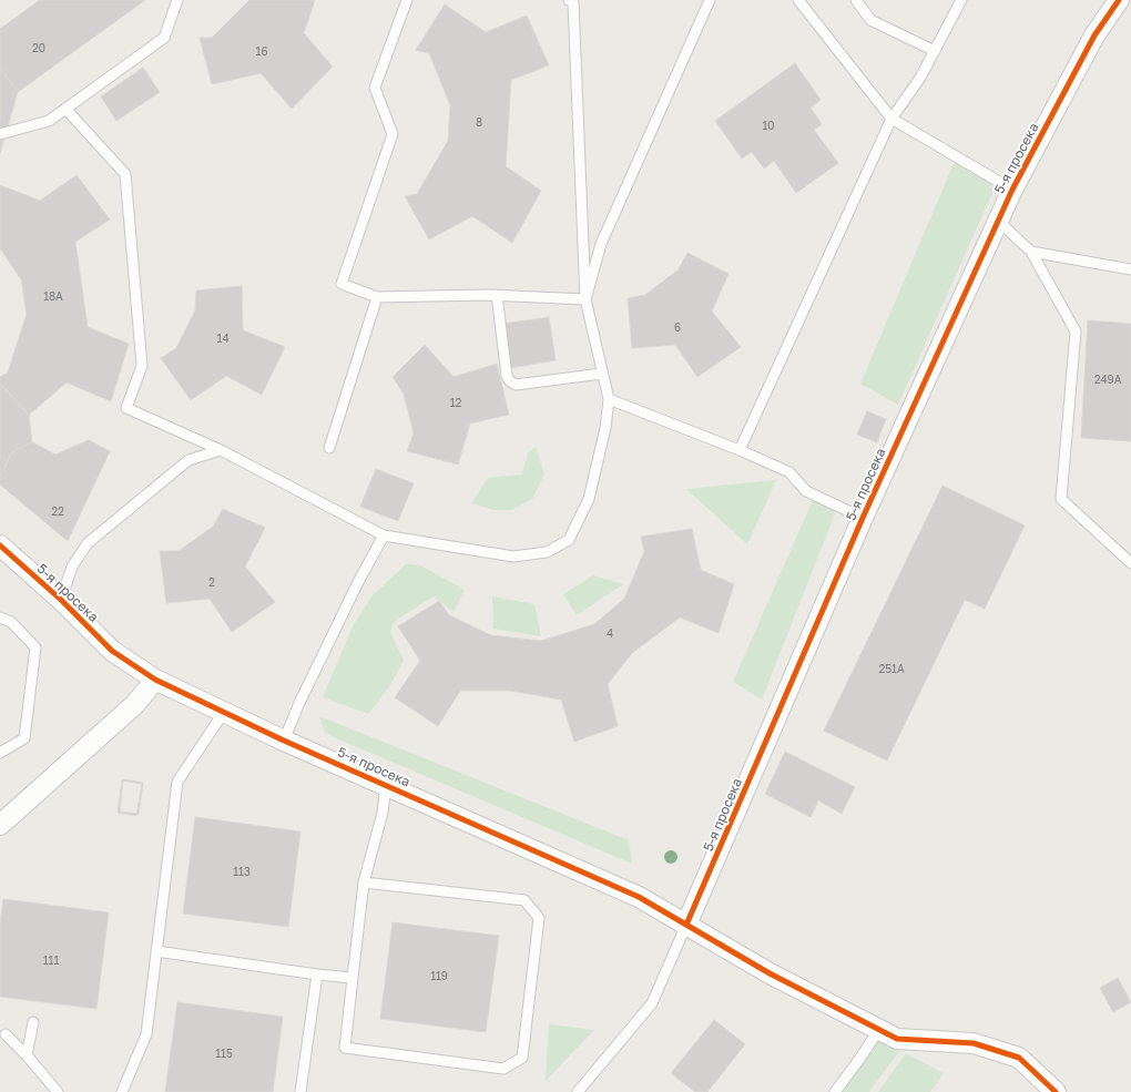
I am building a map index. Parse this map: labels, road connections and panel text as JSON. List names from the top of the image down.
{
  "streets": {
    "street": ["5-я просека"]
  },
  "house_numbers": [
    "20",
    "16",
    "8",
    "10",
    "18А",
    "6",
    "14",
    "249А",
    "12",
    "22",
    "2",
    "4",
    "251А",
    "113",
    "111",
    "119",
    "115"
  ]
}
